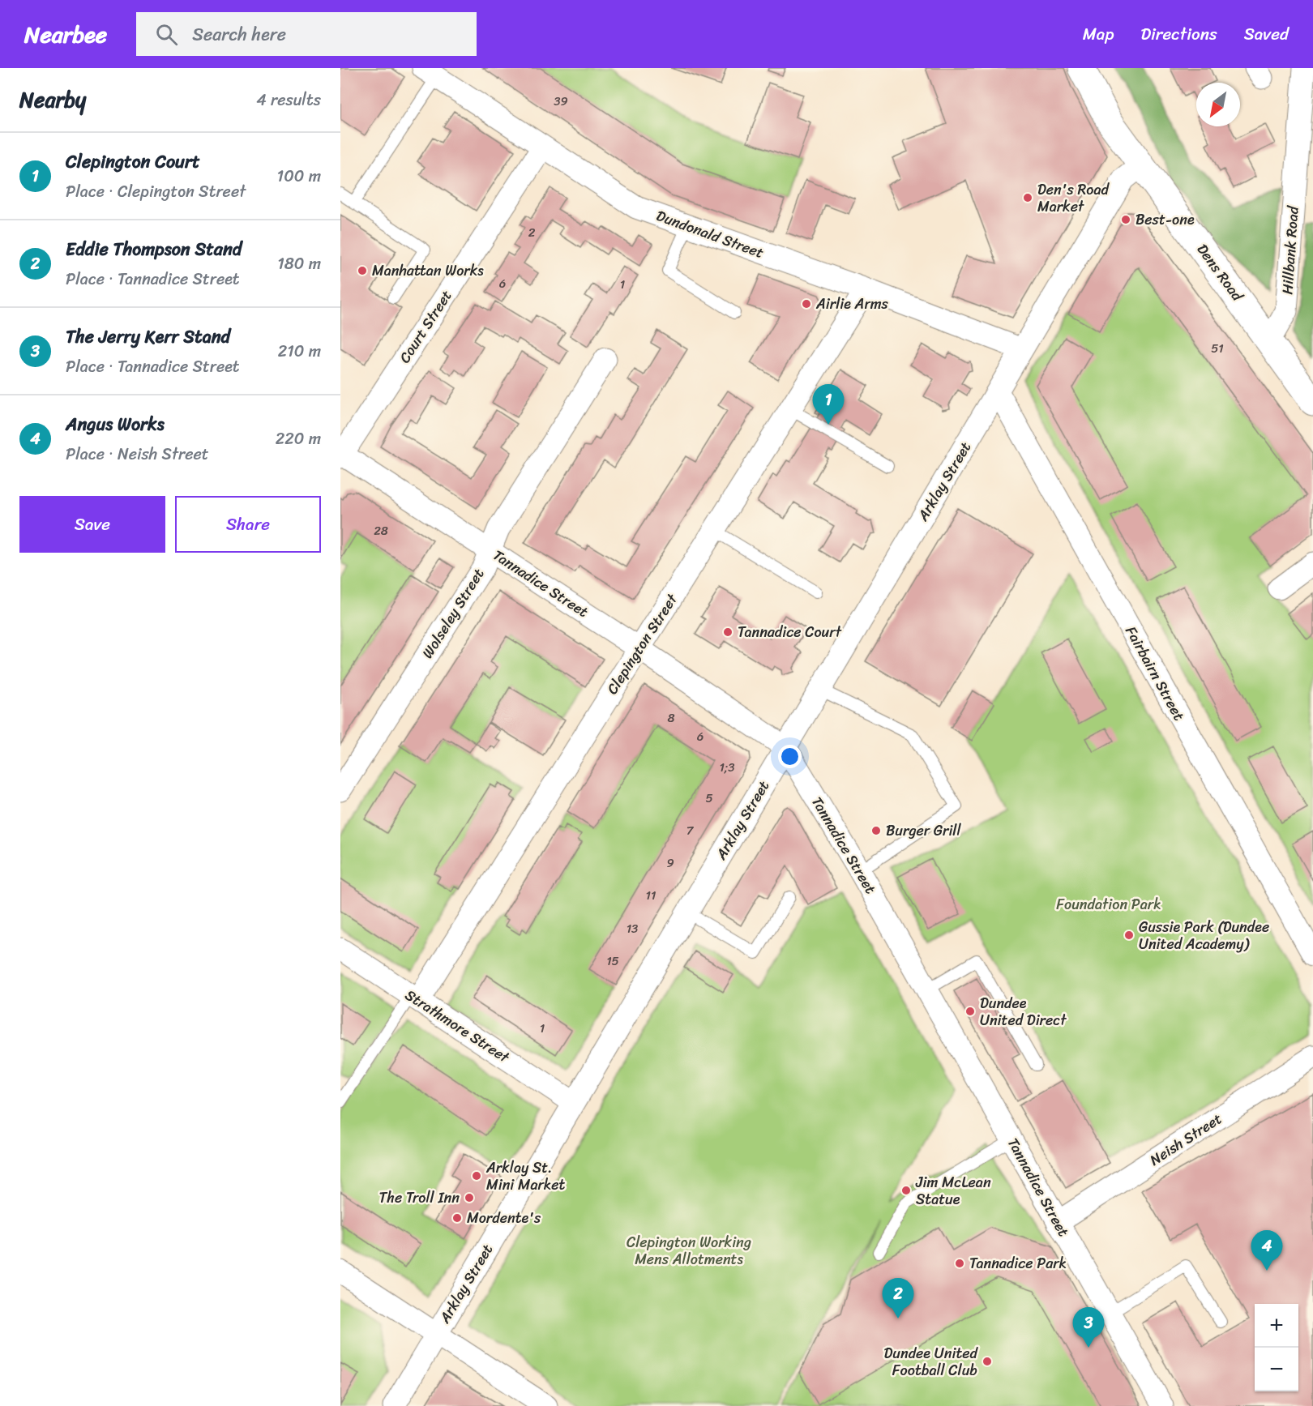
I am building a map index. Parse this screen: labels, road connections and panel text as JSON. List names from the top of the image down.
{
  "streets": {
    "main road": ["Dens Road"],
    "street": [
      "Dundonald Street",
      "Hillbank Road",
      "Court Street",
      "Arklay Street",
      "Tannadice Street",
      "Wolseley Street",
      "Clepington Street",
      "Fairbairn Street",
      "Strathmore Street",
      "Neish Street"
    ]
  },
  "crossings": [
    ["Dundonald Street", "Court Street"],
    ["Dundonald Street", "Arklay Street"],
    ["Dundonald Street", "Clepington Street"],
    ["Hillbank Road", "Dens Road"],
    ["Dens Road", "Arklay Street"],
    ["Court Street", "Tannadice Street"],
    ["Arklay Street", "Tannadice Street"],
    ["Arklay Street", "Fairbairn Street"],
    ["Arklay Street", "Strathmore Street"],
    ["Tannadice Street", "Wolseley Street"],
    ["Tannadice Street", "Clepington Street"],
    ["Tannadice Street", "Neish Street"],
    ["Clepington Street", "Strathmore Street"]
  ],
  "parks": ["Foundation Park", "Clepington Working Mens Allotments"],
  "places": [
    "Den's Road Market",
    "Best-one",
    "Manhattan Works",
    "Airlie Arms",
    "Tannadice Court",
    "Burger Grill",
    "Gussie Park (Dundee United Academy)",
    "Dundee United Direct",
    "Arklay St. Mini Market",
    "Jim McLean Statue",
    "The Troll Inn",
    "Mordente's",
    "Tannadice Park",
    "Dundee United Football Club"
  ],
  "house_numbers": [
    "39",
    "2",
    "6",
    "1",
    "51",
    "28",
    "8",
    "6",
    "1;3",
    "5",
    "7",
    "9",
    "11",
    "13",
    "15",
    "1"
  ],
  "north": "bottom left",
  "page": {
    "header": "Nearbee",
    "search": "Search here",
    "nav": ["Map", "Directions", "Saved"],
    "heading": ["Nearby", "4 results"],
    "list": [
      {
        "mark": "1",
        "name": "Clepington Court",
        "note": "Place · Clepington Street",
        "value": "100 m"
      },
      {
        "mark": "2",
        "name": "Eddie Thompson Stand",
        "note": "Place · Tannadice Street",
        "value": "180 m"
      },
      {
        "mark": "3",
        "name": "The Jerry Kerr Stand",
        "note": "Place · Tannadice Street",
        "value": "210 m"
      },
      {
        "mark": "4",
        "name": "Angus Works",
        "note": "Place · Neish Street",
        "value": "220 m"
      }
    ],
    "pins": [
      "1",
      "4",
      "2",
      "3"
    ],
    "buttons": ["Save", "Share"],
    "map_buttons": ["+", "−"]
  }
}
